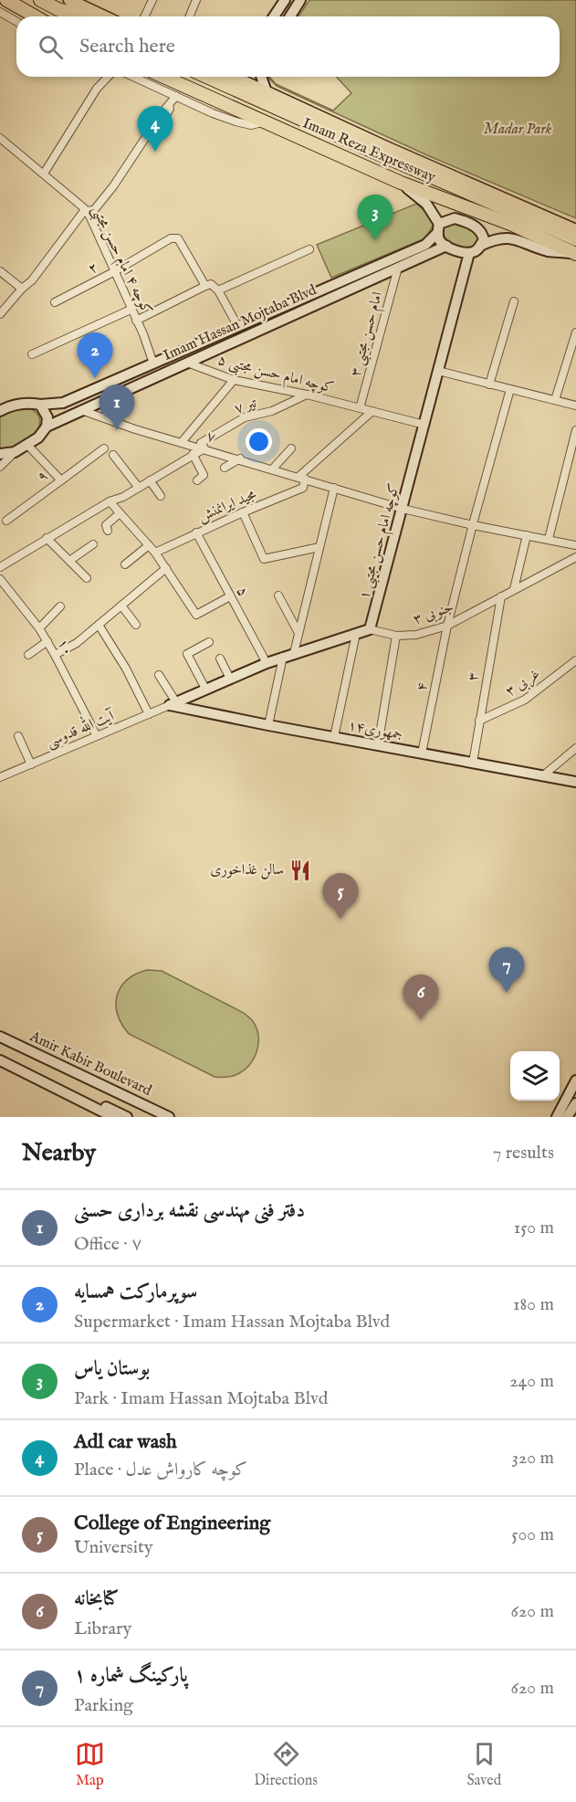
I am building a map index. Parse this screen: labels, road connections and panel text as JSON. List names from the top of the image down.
{
  "streets": {
    "highway": ["Imam Reza Expressway"],
    "main road": [
      "Imam Hassan Mojtaba Blvd",
      "کوچه امام حسن مجتبی ۱",
      "جمهوری۱۴",
      "Amir Kabir Boulevard"
    ],
    "street": [
      "کوچه ۴ امام حسن مجتبی",
      "۲",
      "امام حسن مجتبی ۳",
      "کوچه امام حسن مجتبی ۵",
      "۷ تیر",
      "۷",
      "۹",
      "مجید ایرانمنش",
      "۵",
      "۳ جنوبی",
      "۱۰",
      "۳",
      "۳ غربی",
      "۴",
      "آیت الله قدوسی"
    ]
  },
  "crossings": [
    ["کوچه ۴ امام حسن مجتبی", "۲"],
    ["کوچه ۴ امام حسن مجتبی", "Imam Hassan Mojtaba Blvd"],
    ["Imam Hassan Mojtaba Blvd", "امام حسن مجتبی ۳"],
    ["Imam Hassan Mojtaba Blvd", "کوچه امام حسن مجتبی ۵"],
    ["Imam Hassan Mojtaba Blvd", "۷"],
    ["Imam Hassan Mojtaba Blvd", "۹"],
    ["Imam Hassan Mojtaba Blvd", "کوچه امام حسن مجتبی ۱"],
    ["امام حسن مجتبی ۳", "کوچه امام حسن مجتبی ۵"],
    ["کوچه امام حسن مجتبی ۵", "۷ تیر"],
    ["کوچه امام حسن مجتبی ۵", "کوچه امام حسن مجتبی ۱"],
    ["۷ تیر", "۷"],
    ["۷", "مجید ایرانمنش"],
    ["۷", "کوچه امام حسن مجتبی ۱"],
    ["۷", "۴"],
    ["مجید ایرانمنش", "۵"],
    ["کوچه امام حسن مجتبی ۱", "۳ جنوبی"],
    ["۳ جنوبی", "۳"],
    ["۳ جنوبی", "۴"],
    ["۱۰", "آیت الله قدوسی"],
    ["۳", "۳ غربی"],
    ["۳", "جمهوری۱۴"],
    ["۴", "جمهوری۱۴"],
    ["آیت الله قدوسی", "جمهوری۱۴"]
  ],
  "parks": ["Madar Park"],
  "places": {
    "restaurant": ["سالن غذاخوری"]
  },
  "page": {
    "search": "Search here",
    "pins": [
      "4",
      "3",
      "2",
      "1",
      "5",
      "7",
      "6"
    ],
    "heading": ["Nearby", "7 results"],
    "list": [
      {
        "mark": "1",
        "name": "دفتر فنی مهندسی نقشه برداری حسنی",
        "note": "Office · ۷",
        "value": "150 m"
      },
      {
        "mark": "2",
        "name": "سوپرمارکت همسایه",
        "note": "Supermarket · Imam Hassan Mojtaba Blvd",
        "value": "180 m"
      },
      {
        "mark": "3",
        "name": "بوستان یاس",
        "note": "Park · Imam Hassan Mojtaba Blvd",
        "value": "240 m"
      },
      {
        "mark": "4",
        "name": "Adl car wash",
        "note": "Place · کوچه کارواش عدل",
        "value": "320 m"
      },
      {
        "mark": "5",
        "name": "College of Engineering",
        "note": "University",
        "value": "500 m"
      },
      {
        "mark": "6",
        "name": "کتابخانه",
        "note": "Library",
        "value": "620 m"
      },
      {
        "mark": "7",
        "name": "پارکینگ شماره ۱",
        "note": "Parking",
        "value": "620 m"
      }
    ],
    "nav": ["Map", "Directions", "Saved"]
  }
}
